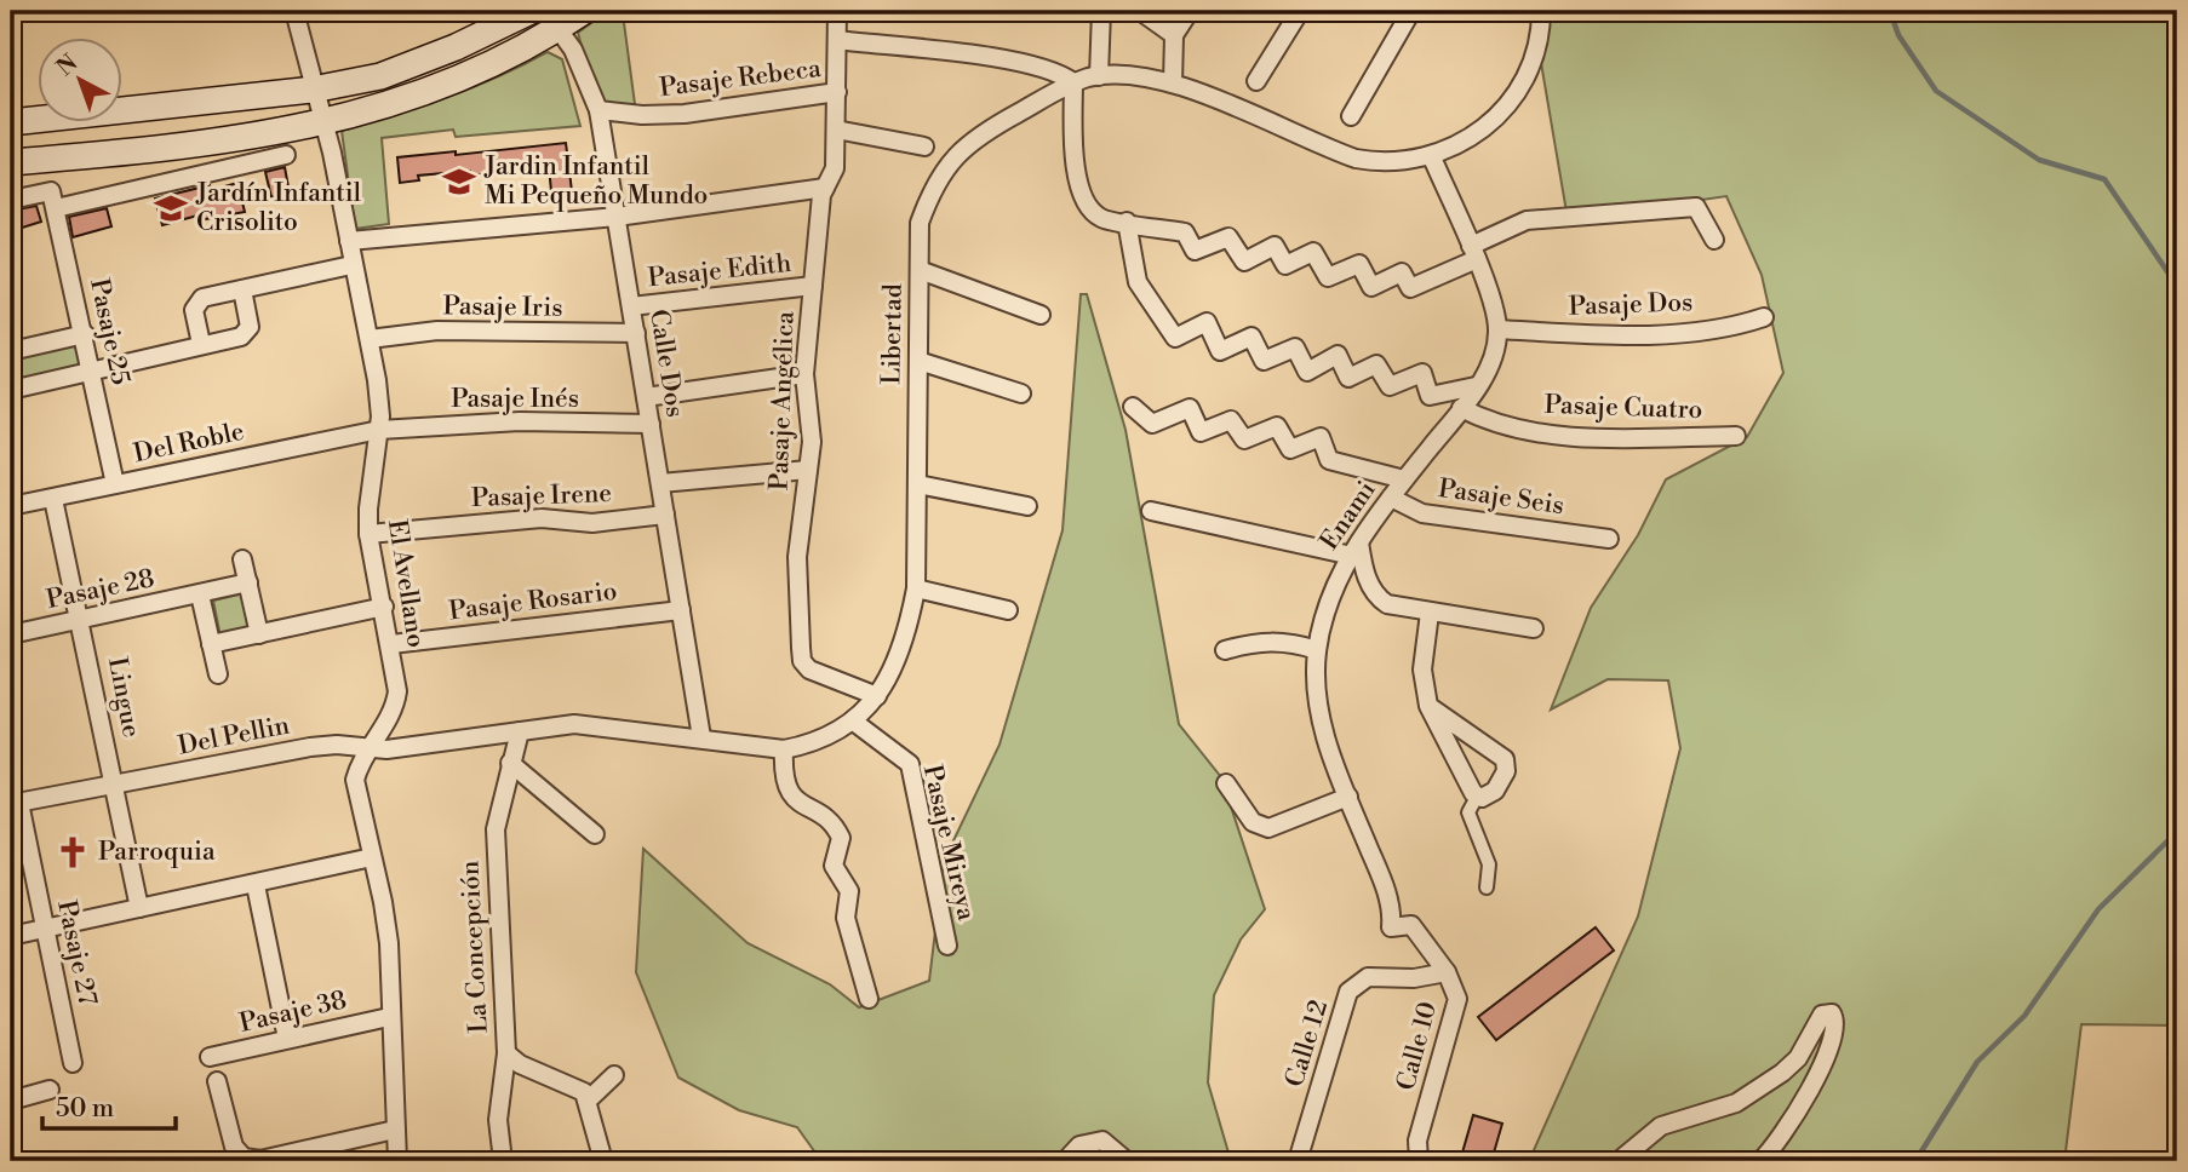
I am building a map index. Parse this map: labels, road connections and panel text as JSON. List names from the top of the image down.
{
  "streets": {
    "street": [
      "Pasaje Rebeca",
      "Pasaje Edith",
      "Pasaje Dos",
      "Pasaje Iris",
      "Pasaje 25",
      "Libertad",
      "Calle Dos",
      "Pasaje Inés",
      "Pasaje Angélica",
      "Pasaje Cuatro",
      "Del Roble",
      "Pasaje Irene",
      "Pasaje Seis",
      "Enami",
      "El Avellano",
      "Pasaje 28",
      "Pasaje Rosario",
      "Lingue",
      "Del Pellin",
      "Pasaje Mireya",
      "La Concepción",
      "Pasaje 27",
      "Pasaje 38",
      "Calle 12",
      "Calle 10"
    ]
  },
  "crossings": [
    ["Pasaje Rebeca", "Calle Dos"],
    ["Pasaje Rebeca", "Pasaje Angélica"],
    ["Pasaje Edith", "Calle Dos"],
    ["Pasaje Edith", "Pasaje Angélica"],
    ["Pasaje Dos", "Enami"],
    ["Pasaje Iris", "Calle Dos"],
    ["Pasaje Iris", "El Avellano"],
    ["Pasaje 25", "Del Roble"],
    ["Libertad", "Calle Dos"],
    ["Libertad", "Pasaje Angélica"],
    ["Libertad", "El Avellano"],
    ["Libertad", "Del Pellin"],
    ["Libertad", "Pasaje Mireya"],
    ["Libertad", "La Concepción"],
    ["Calle Dos", "Pasaje Inés"],
    ["Calle Dos", "Pasaje Irene"],
    ["Calle Dos", "Pasaje Rosario"],
    ["Pasaje Inés", "Del Roble"],
    ["Pasaje Inés", "El Avellano"],
    ["Pasaje Cuatro", "Enami"],
    ["Del Roble", "El Avellano"],
    ["Del Roble", "Lingue"],
    ["Pasaje Irene", "El Avellano"],
    ["Pasaje Seis", "Enami"],
    ["Enami", "Calle 10"],
    ["El Avellano", "Pasaje Rosario"],
    ["El Avellano", "Del Pellin"],
    ["El Avellano", "Pasaje 38"],
    ["Pasaje 28", "Lingue"],
    ["Lingue", "Del Pellin"],
    ["Del Pellin", "Pasaje 27"],
    ["Calle 12", "Calle 10"]
  ],
  "places": {
    "school or university": ["Jardin Infantil Mi Pequeño Mundo", "Jardín Infantil Crisolito"],
    "church": ["Parroquia"]
  },
  "scale_bar": "50 m",
  "north": "top left"
}
